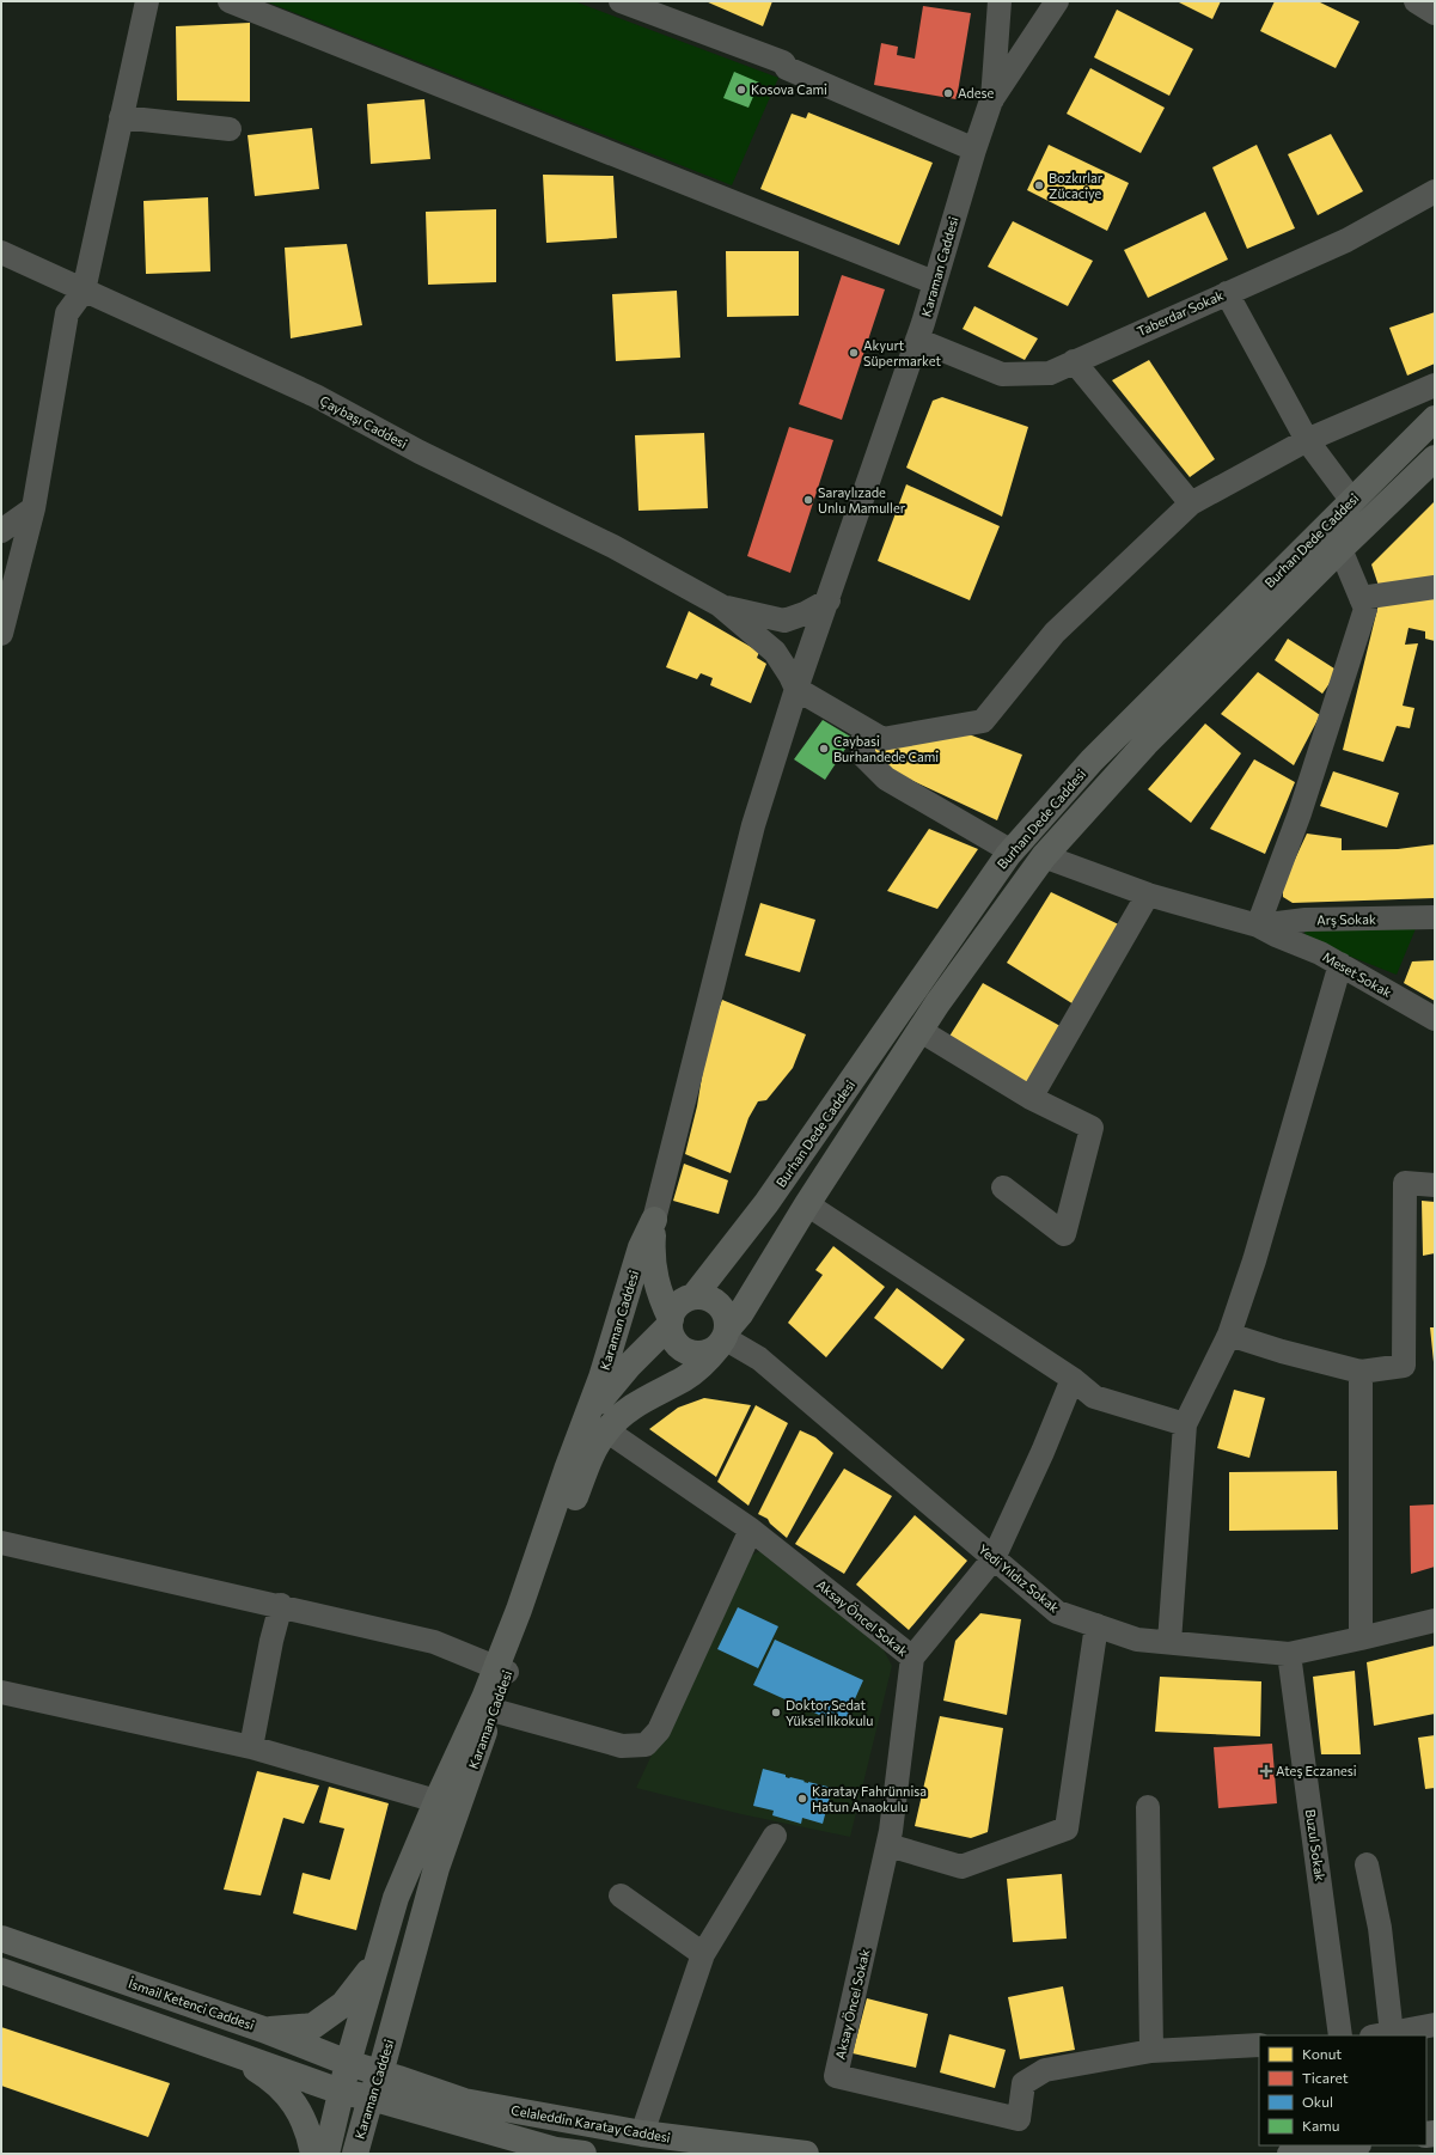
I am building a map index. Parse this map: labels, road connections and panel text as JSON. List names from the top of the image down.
{
  "streets": {
    "main road": [
      "Karaman Caddesi",
      "Burhan Dede Caddesi",
      "İsmail Ketenci Caddesi",
      "Celaleddin Karatay Caddesi"
    ],
    "street": [
      "Taberdar Sokak",
      "Çaybaşı Caddesi",
      "Arş Sokak",
      "Meset Sokak",
      "Yedi Yıldız Sokak",
      "Aksay Öncel Sokak",
      "Buzul Sokak"
    ]
  },
  "crossings": [
    ["Karaman Caddesi", "Taberdar Sokak"],
    ["Karaman Caddesi", "Burhan Dede Caddesi"],
    ["Karaman Caddesi", "Yedi Yıldız Sokak"],
    ["Karaman Caddesi", "Aksay Öncel Sokak"],
    ["Karaman Caddesi", "İsmail Ketenci Caddesi"],
    ["Karaman Caddesi", "Celaleddin Karatay Caddesi"],
    ["Burhan Dede Caddesi", "Meset Sokak"],
    ["Burhan Dede Caddesi", "Yedi Yıldız Sokak"],
    ["Arş Sokak", "Meset Sokak"],
    ["Yedi Yıldız Sokak", "Buzul Sokak"],
    ["İsmail Ketenci Caddesi", "Celaleddin Karatay Caddesi"]
  ],
  "places": {
    "other": [
      "Kosova Cami",
      "Adese",
      "Bozkırlar Zücaciye",
      "Akyurt Süpermarket",
      "Saraylızade Unlu Mamuller",
      "Caybasi Burhandede Cami",
      "Doktor Sedat Yüksel İlkokulu",
      "Karatay Fahrünnisa Hatun Anaokulu"
    ],
    "health": ["Ateş Eczanesi"]
  },
  "legend": [
    "Konut",
    "Ticaret",
    "Okul",
    "Kamu"
  ]
}
